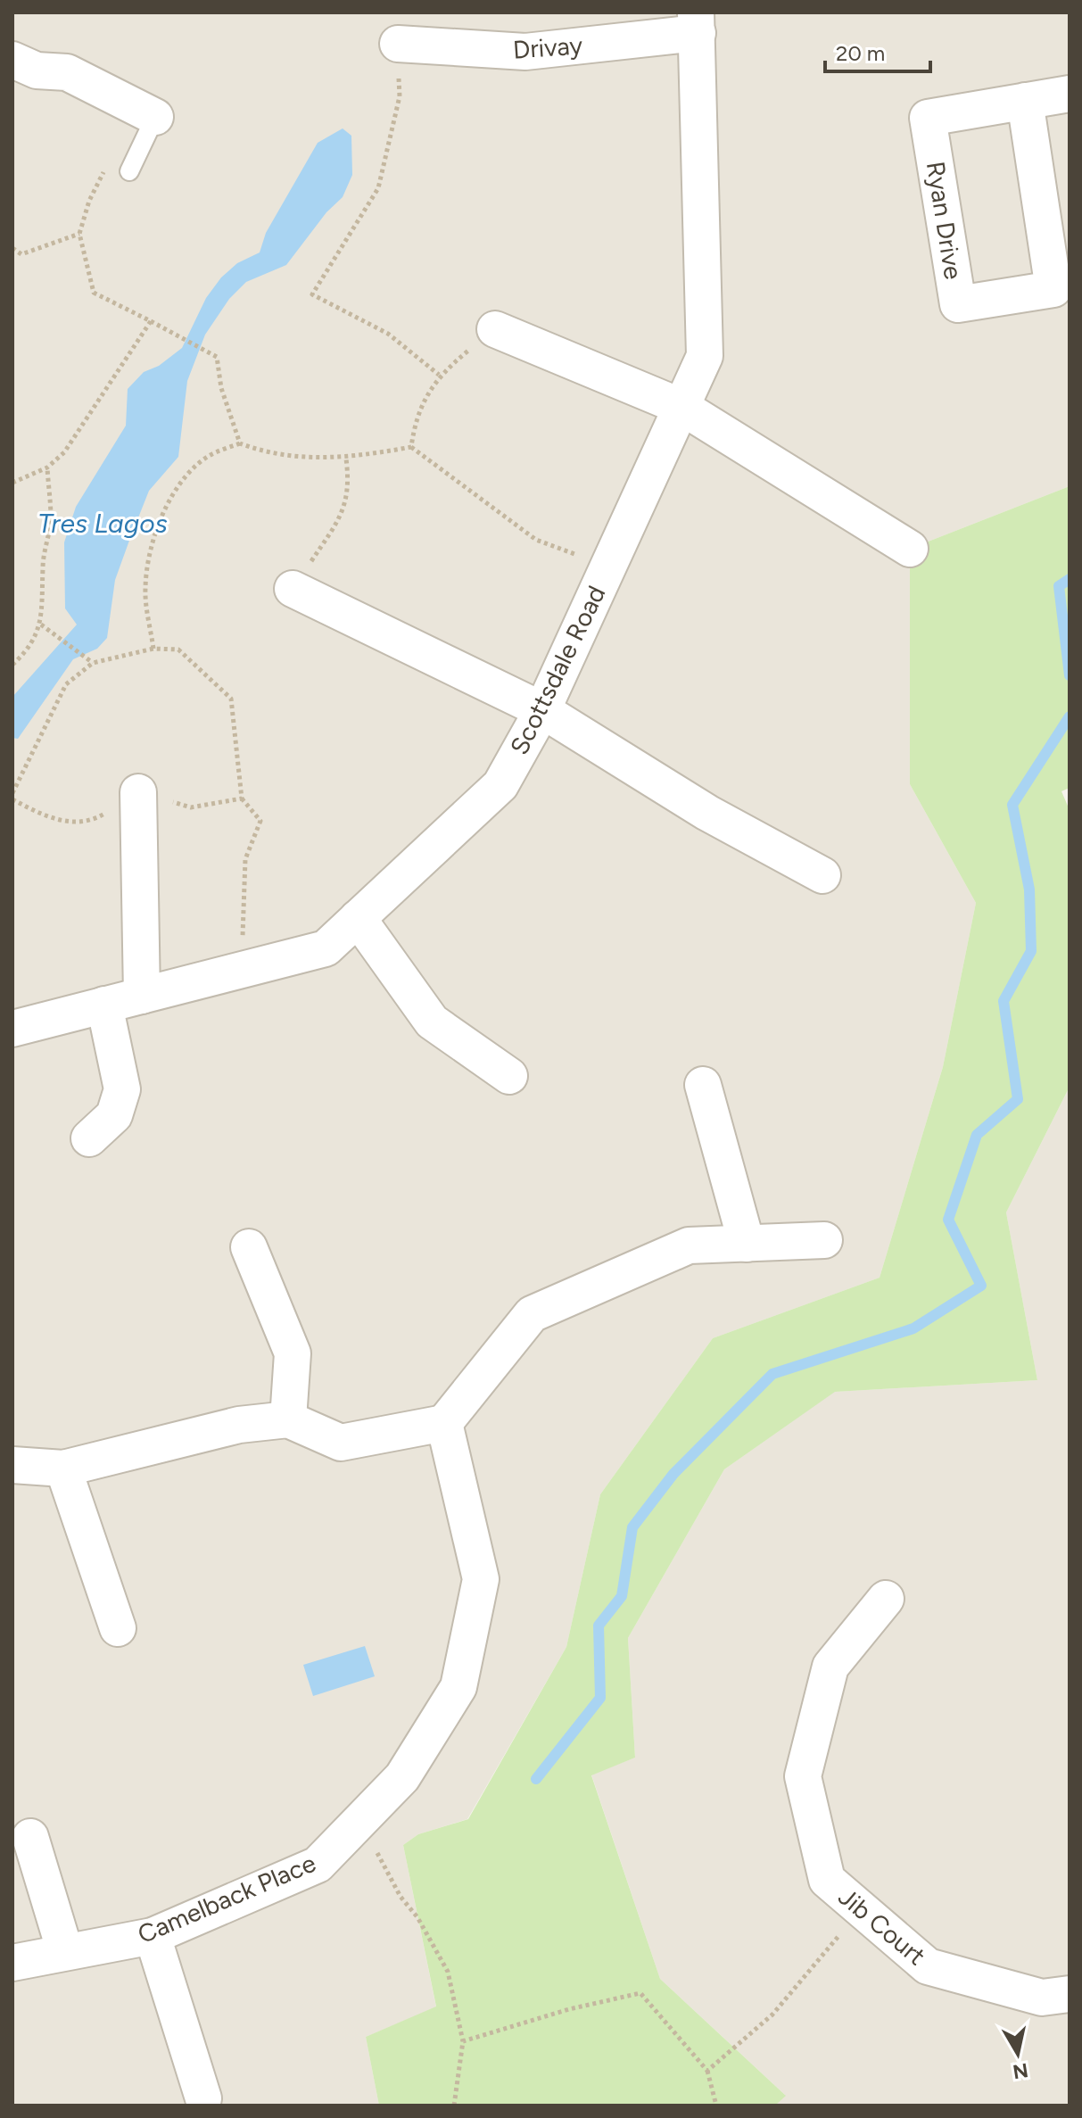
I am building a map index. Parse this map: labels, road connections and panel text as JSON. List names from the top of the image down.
{
  "streets": {
    "street": [
      "Drivay",
      "Ryan Drive",
      "Scottsdale Road",
      "Camelback Place",
      "Jib Court"
    ]
  },
  "crossings": [
    ["Drivay", "Scottsdale Road"]
  ],
  "water": ["Tres Lagos"],
  "scale_bar": "20 m",
  "north": "bottom"
}
